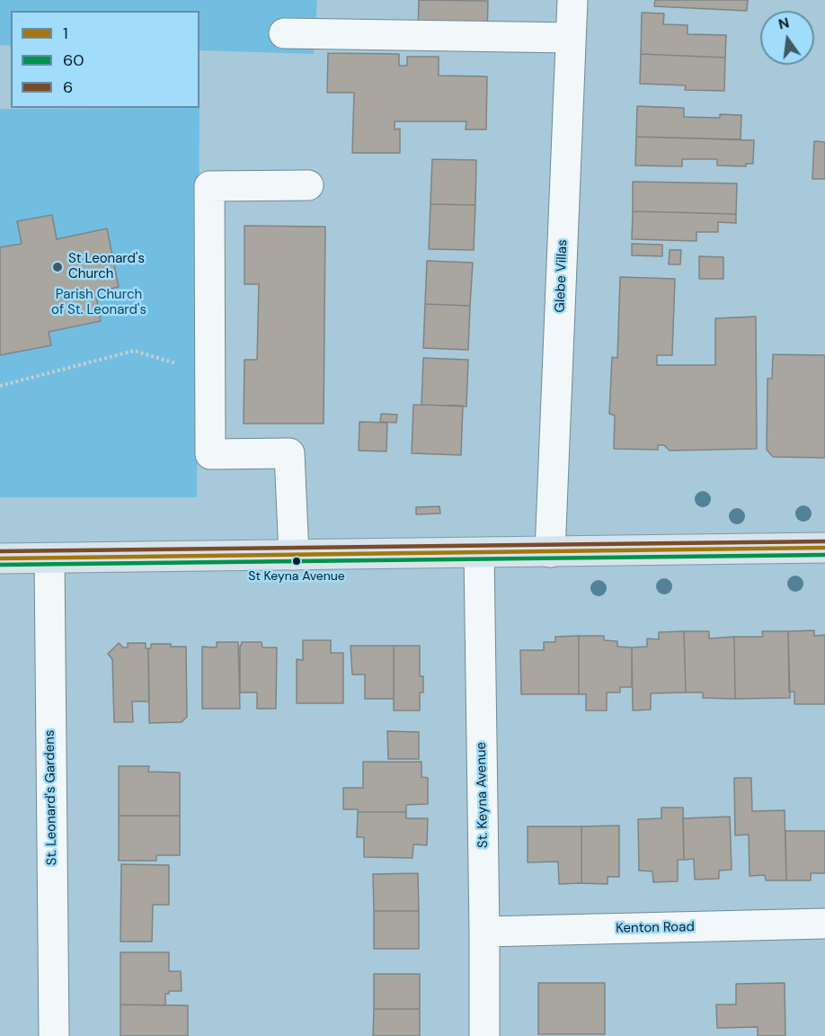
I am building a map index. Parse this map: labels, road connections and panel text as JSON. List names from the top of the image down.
{
  "streets": {
    "street": [
      "Glebe Villas",
      "St. Keyna Avenue",
      "St. Leonard's Gardens",
      "Kenton Road"
    ]
  },
  "crossings": [
    ["St. Keyna Avenue", "Kenton Road"]
  ],
  "parks": ["Parish Church of St. Leonard's"],
  "places": ["St Leonard's Church", "St Keyna Avenue"],
  "lines": ["transit line 6", "transit line 1", "transit line 60"],
  "legend": ["1", "60", "6"],
  "north": "top"
}
